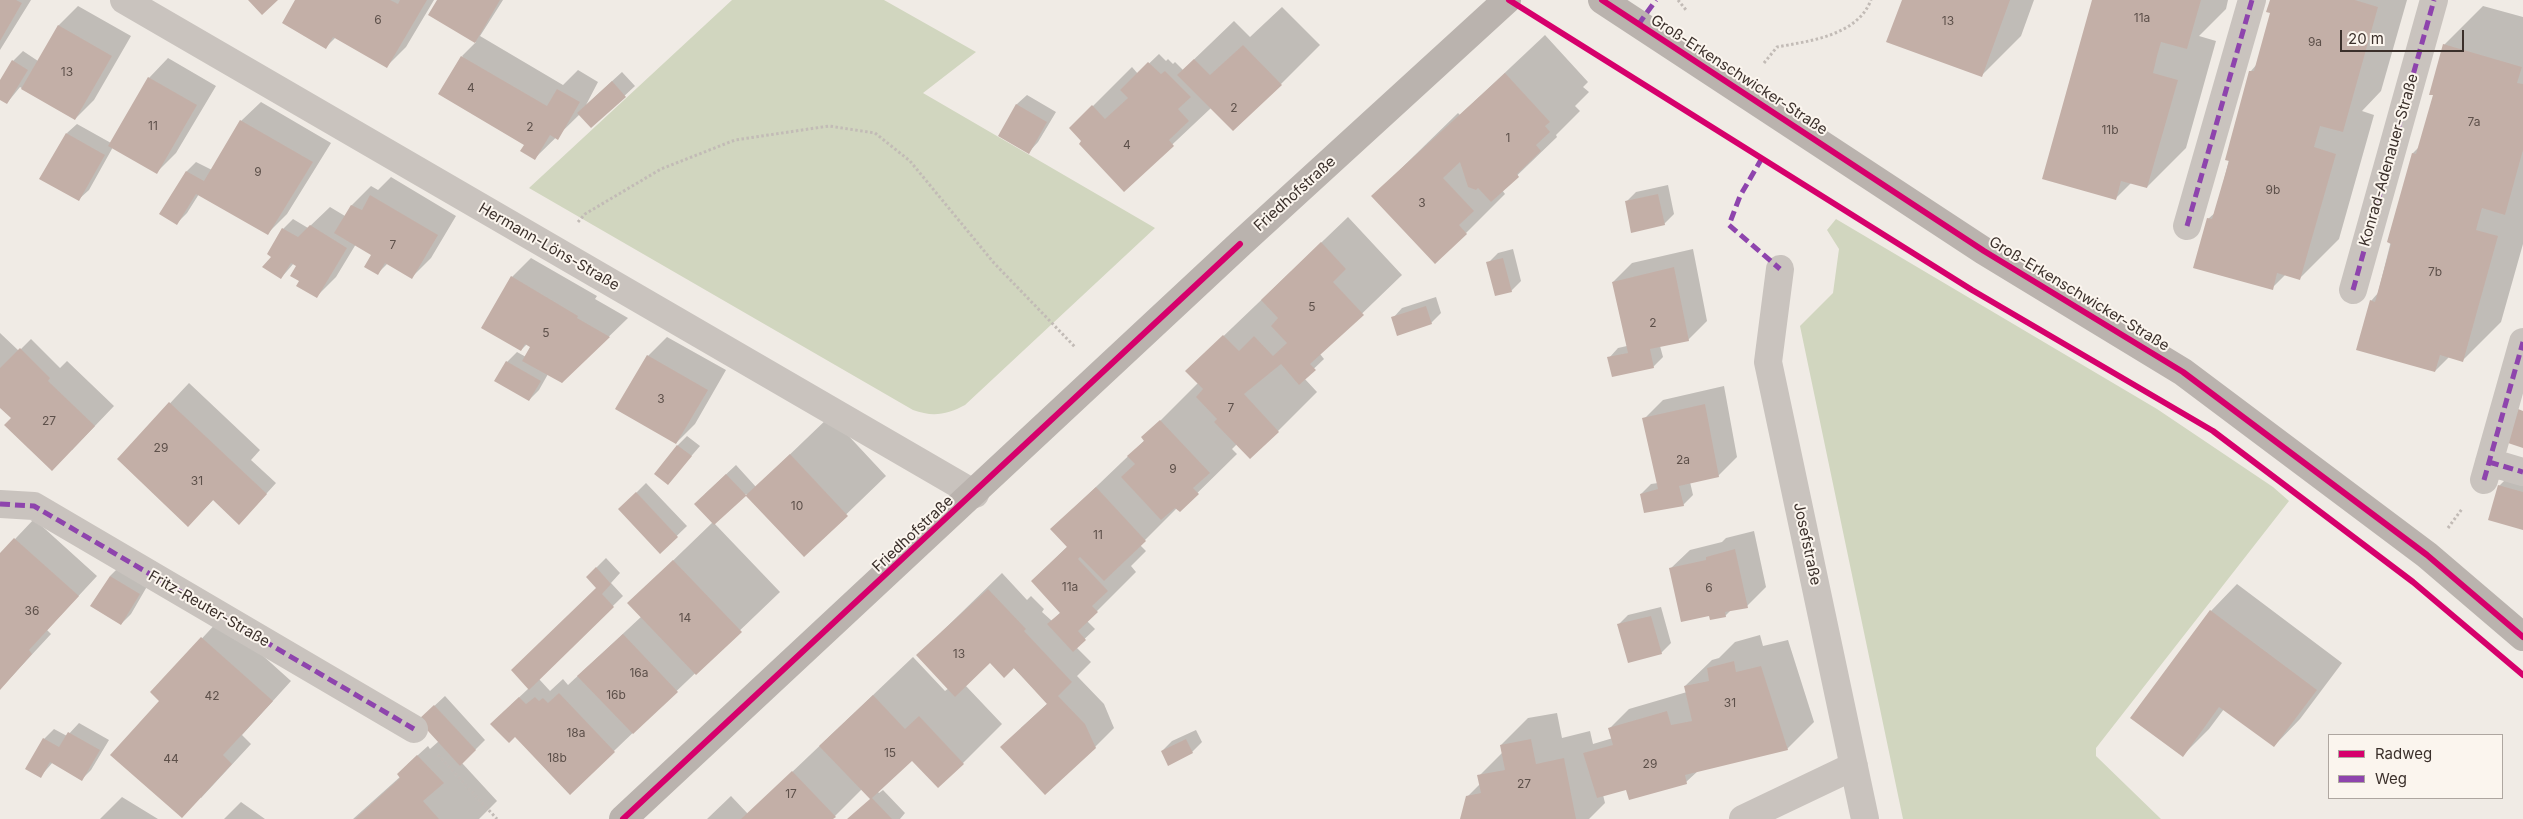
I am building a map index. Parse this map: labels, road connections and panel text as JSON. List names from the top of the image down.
{
  "streets": {
    "main road": ["Groß-Erkenschwicker-Straße", "Friedhofstraße"],
    "street": [
      "Konrad-Adenauer-Straße",
      "Hermann-Löns-Straße",
      "Josefstraße",
      "Fritz-Reuter-Straße"
    ]
  },
  "crossings": [
    ["Friedhofstraße", "Hermann-Löns-Straße"]
  ],
  "house_numbers": [
    "11a",
    "6",
    "13",
    "9a",
    "13",
    "4",
    "2",
    "7a",
    "11",
    "2",
    "11b",
    "1",
    "4",
    "9",
    "9b",
    "3",
    "7",
    "7b",
    "5",
    "2",
    "5",
    "3",
    "7",
    "27",
    "29",
    "2a",
    "9",
    "31",
    "10",
    "11",
    "11a",
    "6",
    "36",
    "14",
    "13",
    "16a",
    "16b",
    "42",
    "31",
    "18a",
    "15",
    "18b",
    "44",
    "29",
    "27",
    "17"
  ],
  "legend": ["Radweg", "Weg"],
  "scale_bar": "20 m"
}
